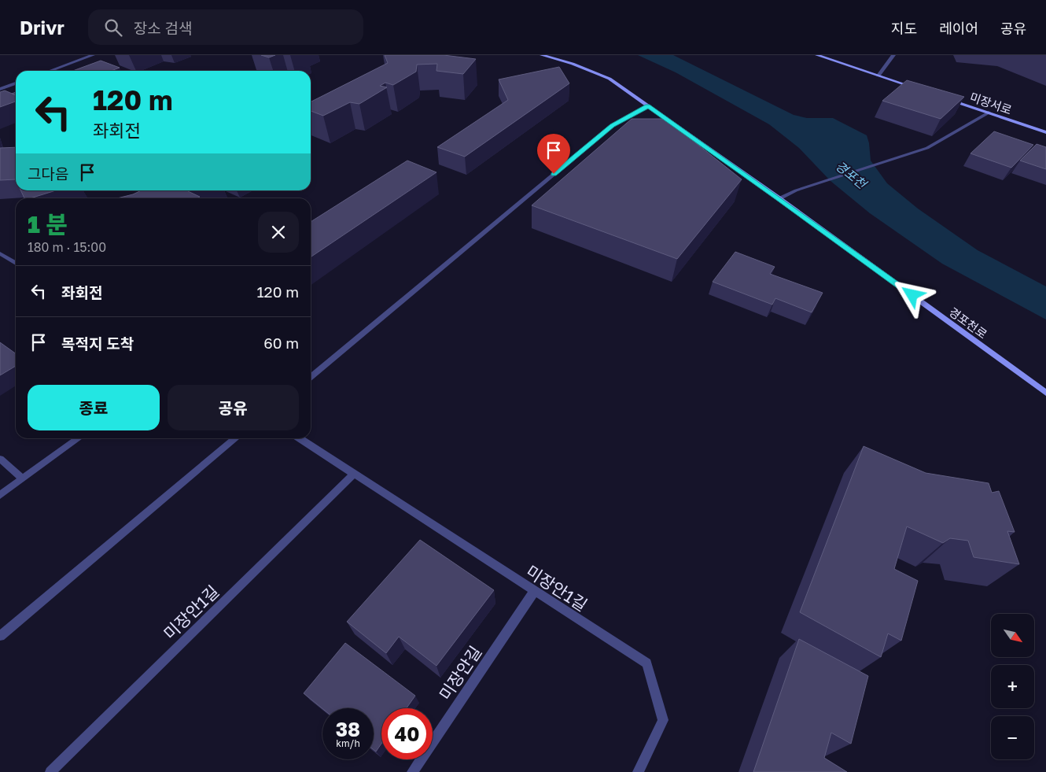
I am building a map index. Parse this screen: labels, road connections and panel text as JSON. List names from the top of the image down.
{
  "streets": {
    "street": [
      "미장서로",
      "경포천로",
      "미장안1길",
      "미장안길"
    ]
  },
  "crossings": [
    ["미장안1길", "미장안길"]
  ],
  "water": ["경포천"],
  "north": "bottom right",
  "page": {
    "header": "Drivr",
    "search": "장소 검색",
    "nav": ["지도", "레이어", "공유"],
    "turn": ["120 m", "좌회전"],
    "then": "그다음",
    "heading": ["1 분", "180 m · 15:00"],
    "list": [
      {
        "name": "좌회전",
        "value": "120 m"
      },
      {
        "name": "목적지 도착",
        "value": "60 m"
      }
    ],
    "buttons": ["종료", "공유"],
    "map_buttons": ["+", "−"],
    "speed": "38 km/h",
    "limit": "40"
  }
}
